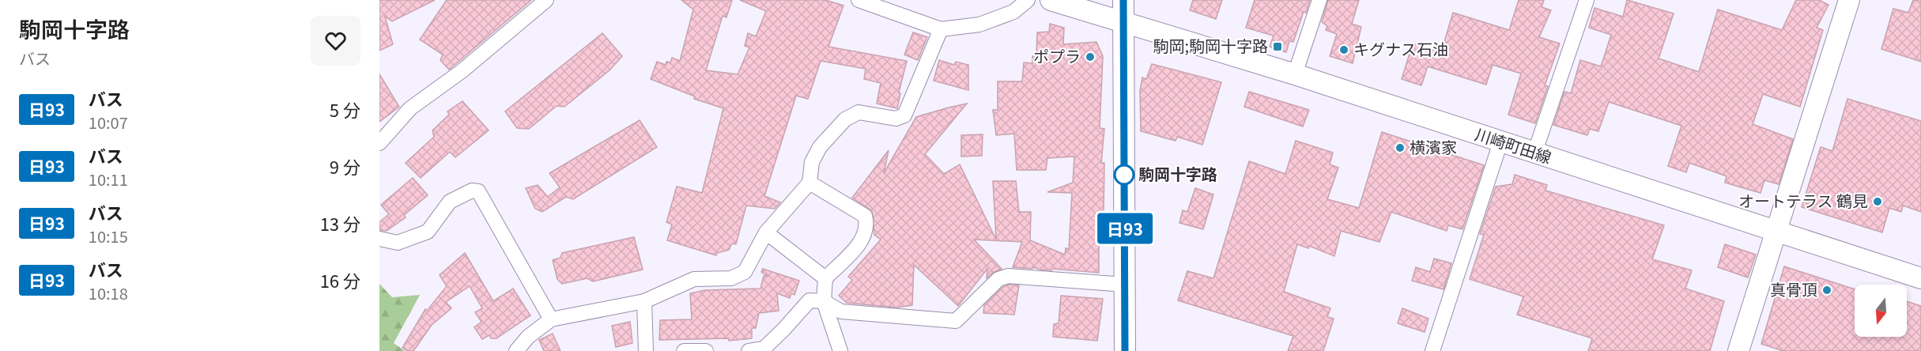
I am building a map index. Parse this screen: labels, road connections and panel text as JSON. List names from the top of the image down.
{
  "streets": {
    "main road": ["川崎町田線"]
  },
  "places": {
    "transit": ["駒岡;駒岡十字路"],
    "other": [
      "キグナス石油",
      "ポプラ",
      "横濱家",
      "駒岡十字路",
      "オートテラス 鶴見",
      "真骨頂"
    ]
  },
  "lines": ["bus line 日93"],
  "north": "bottom",
  "page": {
    "heading": ["駒岡十字路", "バス"],
    "on_map": "日93",
    "list": [
      {
        "mark": "日93",
        "name": "バス",
        "note": "10:07",
        "value": "5 分"
      },
      {
        "mark": "日93",
        "name": "バス",
        "note": "10:11",
        "value": "9 分"
      },
      {
        "mark": "日93",
        "name": "バス",
        "note": "10:15",
        "value": "13 分"
      },
      {
        "mark": "日93",
        "name": "バス",
        "note": "10:18",
        "value": "16 分"
      }
    ]
  }
}
